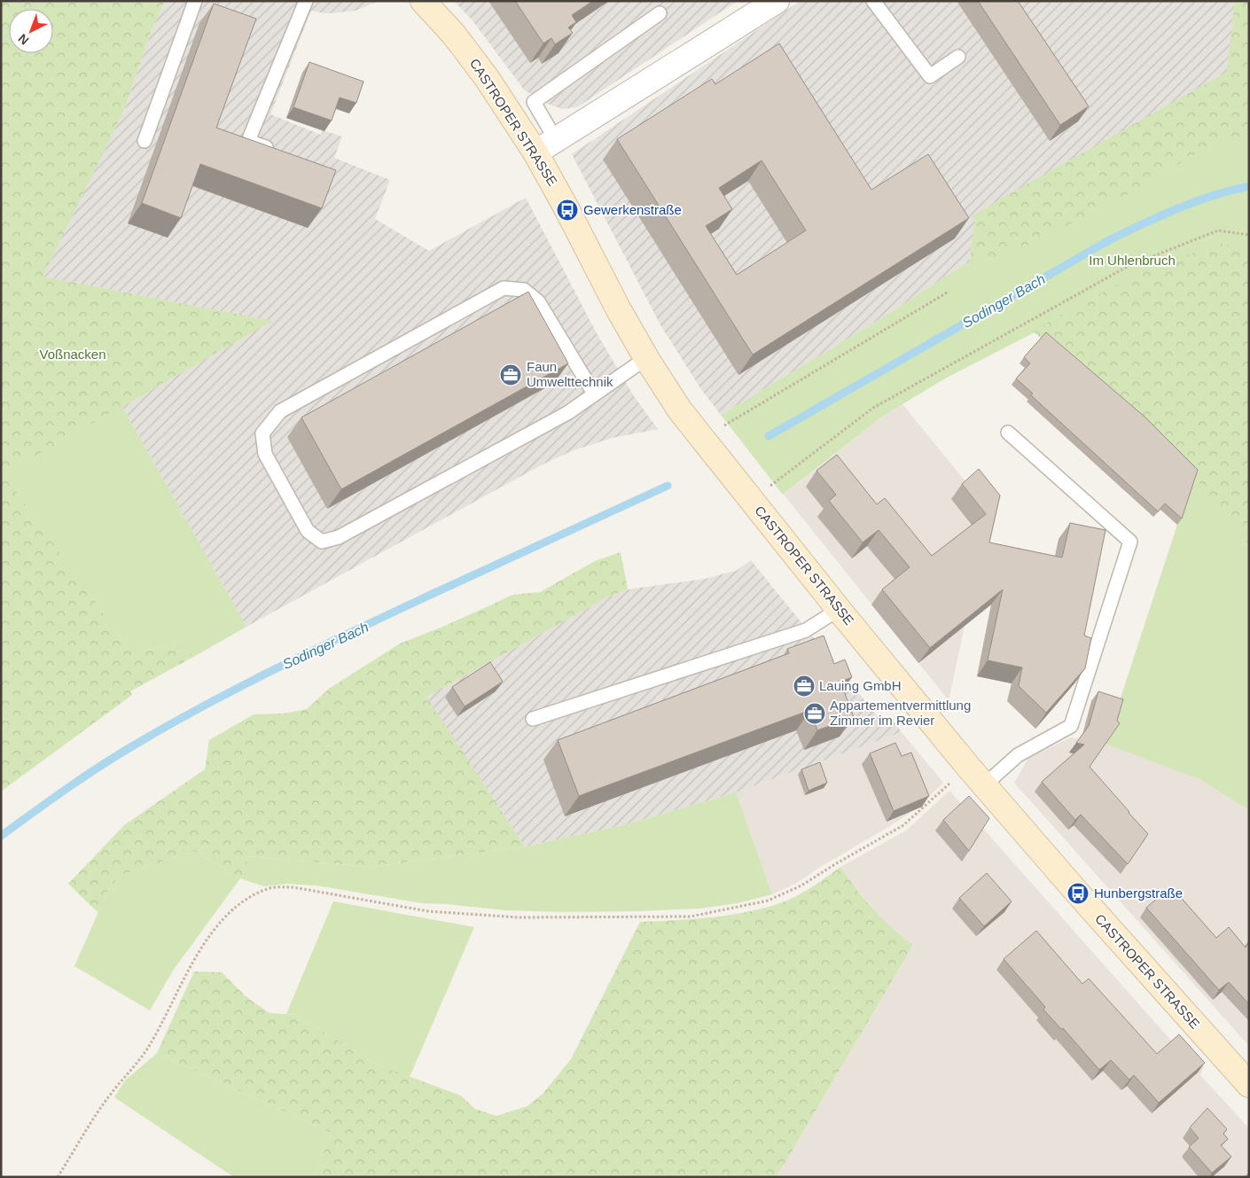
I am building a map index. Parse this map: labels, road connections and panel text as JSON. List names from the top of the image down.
{
  "streets": {
    "main road": ["CASTROPER STRASSE"]
  },
  "water": ["Sodinger Bach"],
  "parks": ["Im Uhlenbruch", "Voßnacken"],
  "places": {
    "bus stop": ["Gewerkenstraße", "Hunbergstraße"],
    "office": ["Faun Umwelttechnik", "Lauing GmbH", "Appartementvermittlung Zimmer im Revier"]
  },
  "north": "bottom left"
}
